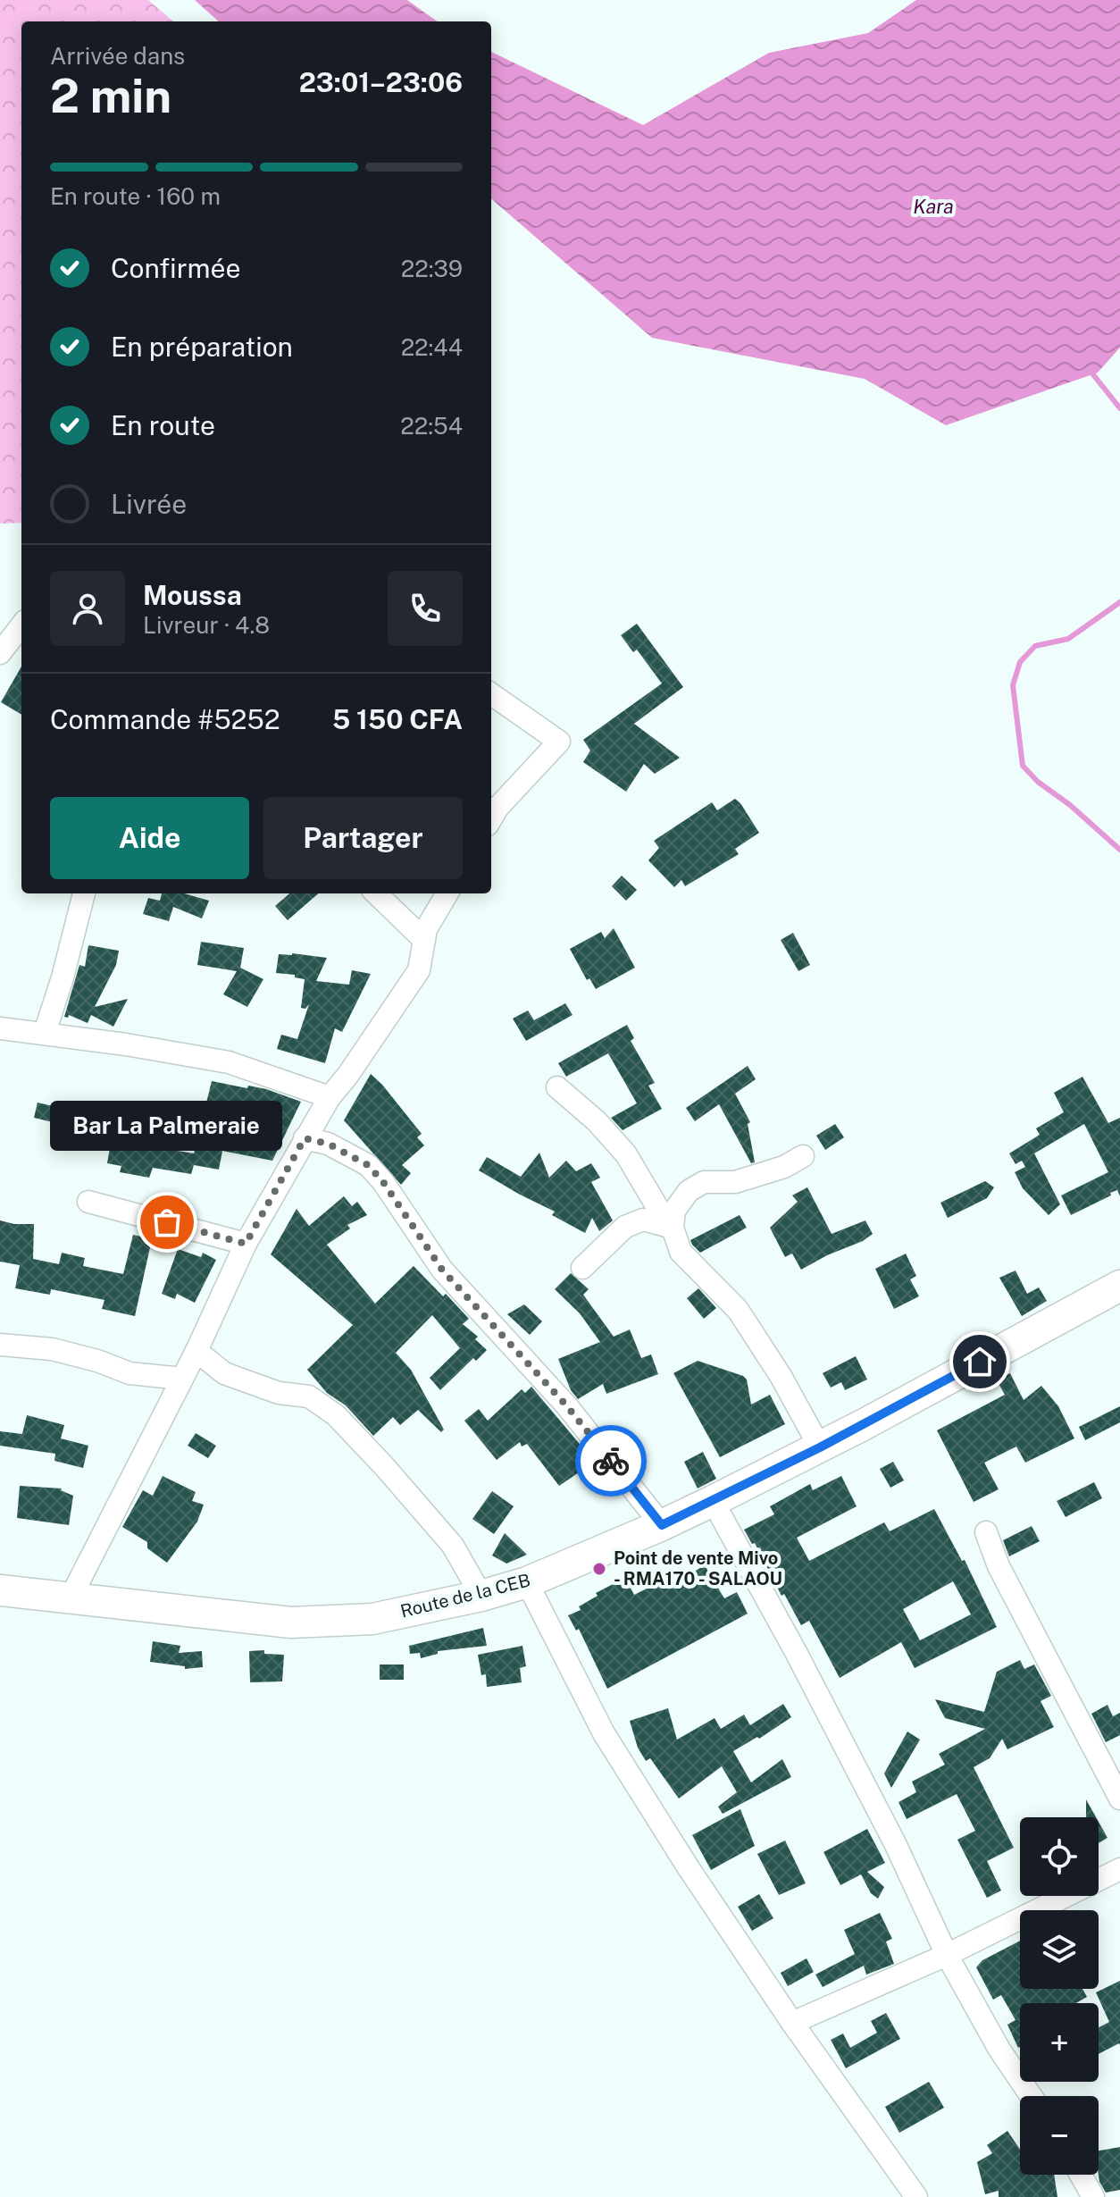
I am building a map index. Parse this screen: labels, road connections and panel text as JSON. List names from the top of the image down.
{
  "streets": {
    "main road": ["Route de la CEB"]
  },
  "water": ["Kara"],
  "places": ["Bar La Palmeraie", "Point de vente Mivo - RMA170 - SALAOU"],
  "page": {
    "heading": ["2 min", "Arrivée dans", "23:01–23:06"],
    "panel": [
      "Moussa",
      "Livreur · 4.8",
      "Commande #5252",
      "5 150 CFA"
    ],
    "bar": "En route · 160 m",
    "list": [
      ["Confirmée", "22:39"],
      ["En préparation", "22:44"],
      ["En route", "22:54"],
      "Livrée"
    ],
    "buttons": ["Aide", "Partager"],
    "bubble": "Bar La Palmeraie",
    "map_buttons": ["+", "−"]
  }
}
